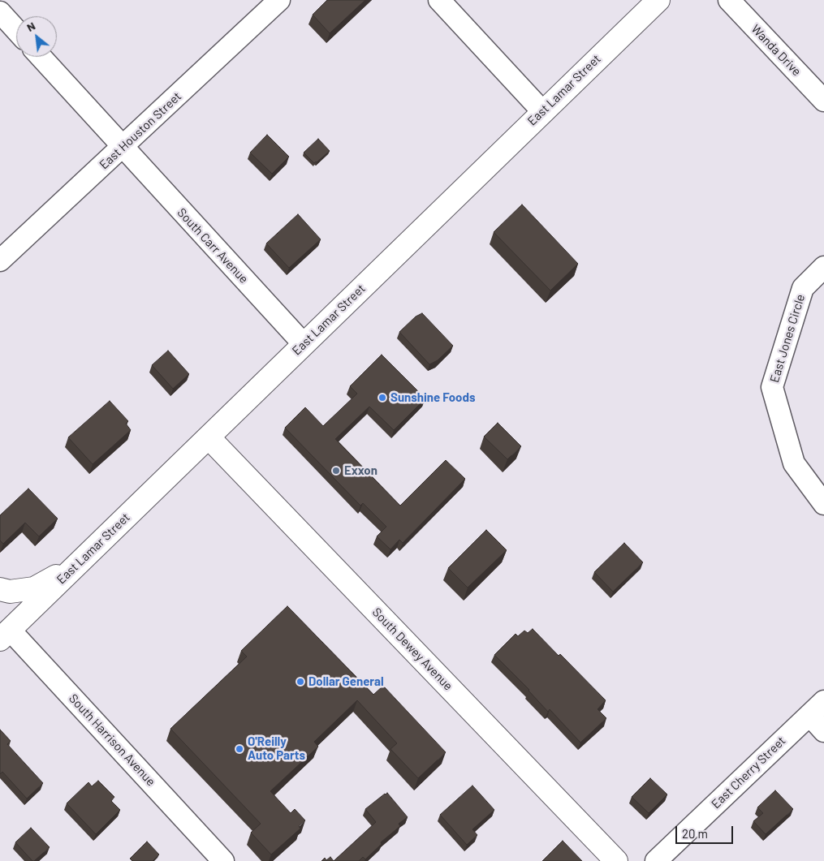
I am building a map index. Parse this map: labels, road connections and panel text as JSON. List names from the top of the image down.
{
  "streets": {
    "main road": ["East Lamar Street", "South Dewey Avenue"],
    "street": [
      "Wanda Drive",
      "East Houston Street",
      "South Carr Avenue",
      "East Jones Circle",
      "South Harrison Avenue",
      "East Cherry Street"
    ]
  },
  "crossings": [
    ["East Lamar Street", "South Carr Avenue"],
    ["East Lamar Street", "South Dewey Avenue"],
    ["East Lamar Street", "South Harrison Avenue"],
    ["East Houston Street", "South Carr Avenue"]
  ],
  "places": [
    "Sunshine Foods",
    "Exxon",
    "Dollar General",
    "O'Reilly Auto Parts"
  ],
  "scale_bar": "20 m",
  "north": "top left"
}
